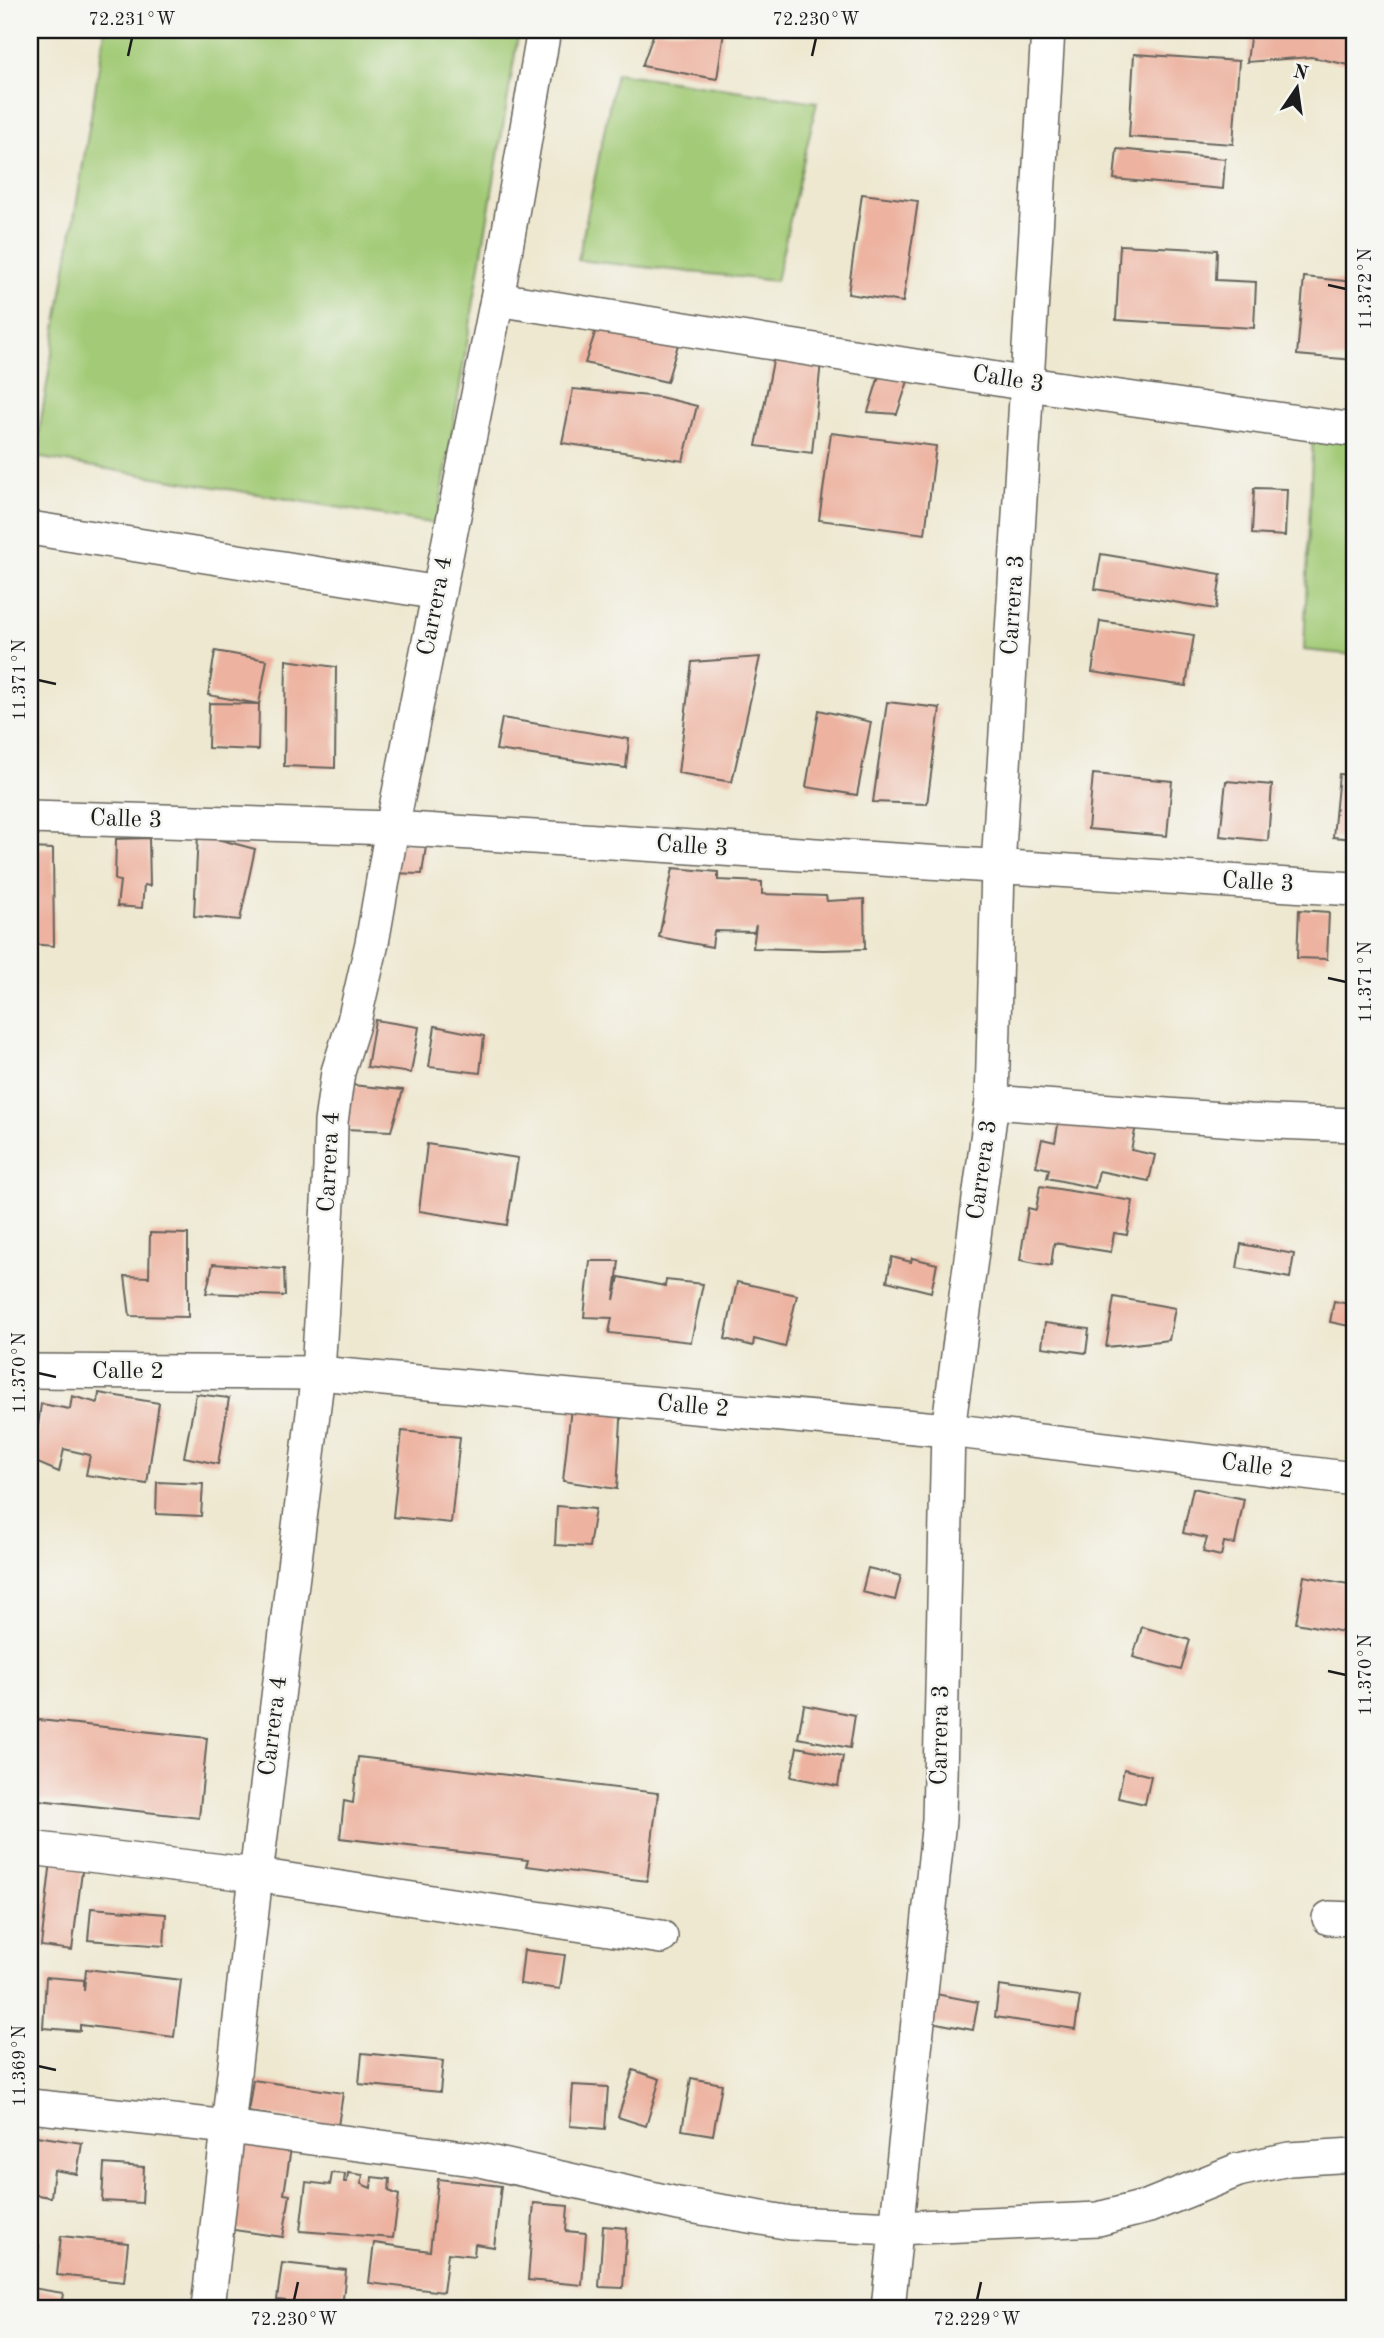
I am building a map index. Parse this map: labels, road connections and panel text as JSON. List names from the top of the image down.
{
  "streets": {
    "street": [
      "Calle 3",
      "Carrera 3",
      "Carrera 4",
      "Calle 2"
    ]
  },
  "crossings": [
    ["Calle 3", "Carrera 3"],
    ["Calle 3", "Carrera 4"],
    ["Carrera 3", "Calle 2"],
    ["Carrera 4", "Calle 2"]
  ],
  "north": "top",
  "coordinates": [
    "72.231°W",
    "72.230°W",
    "11.372°N",
    "11.371°N",
    "11.370°N",
    "11.369°N",
    "72.229°W"
  ]
}
